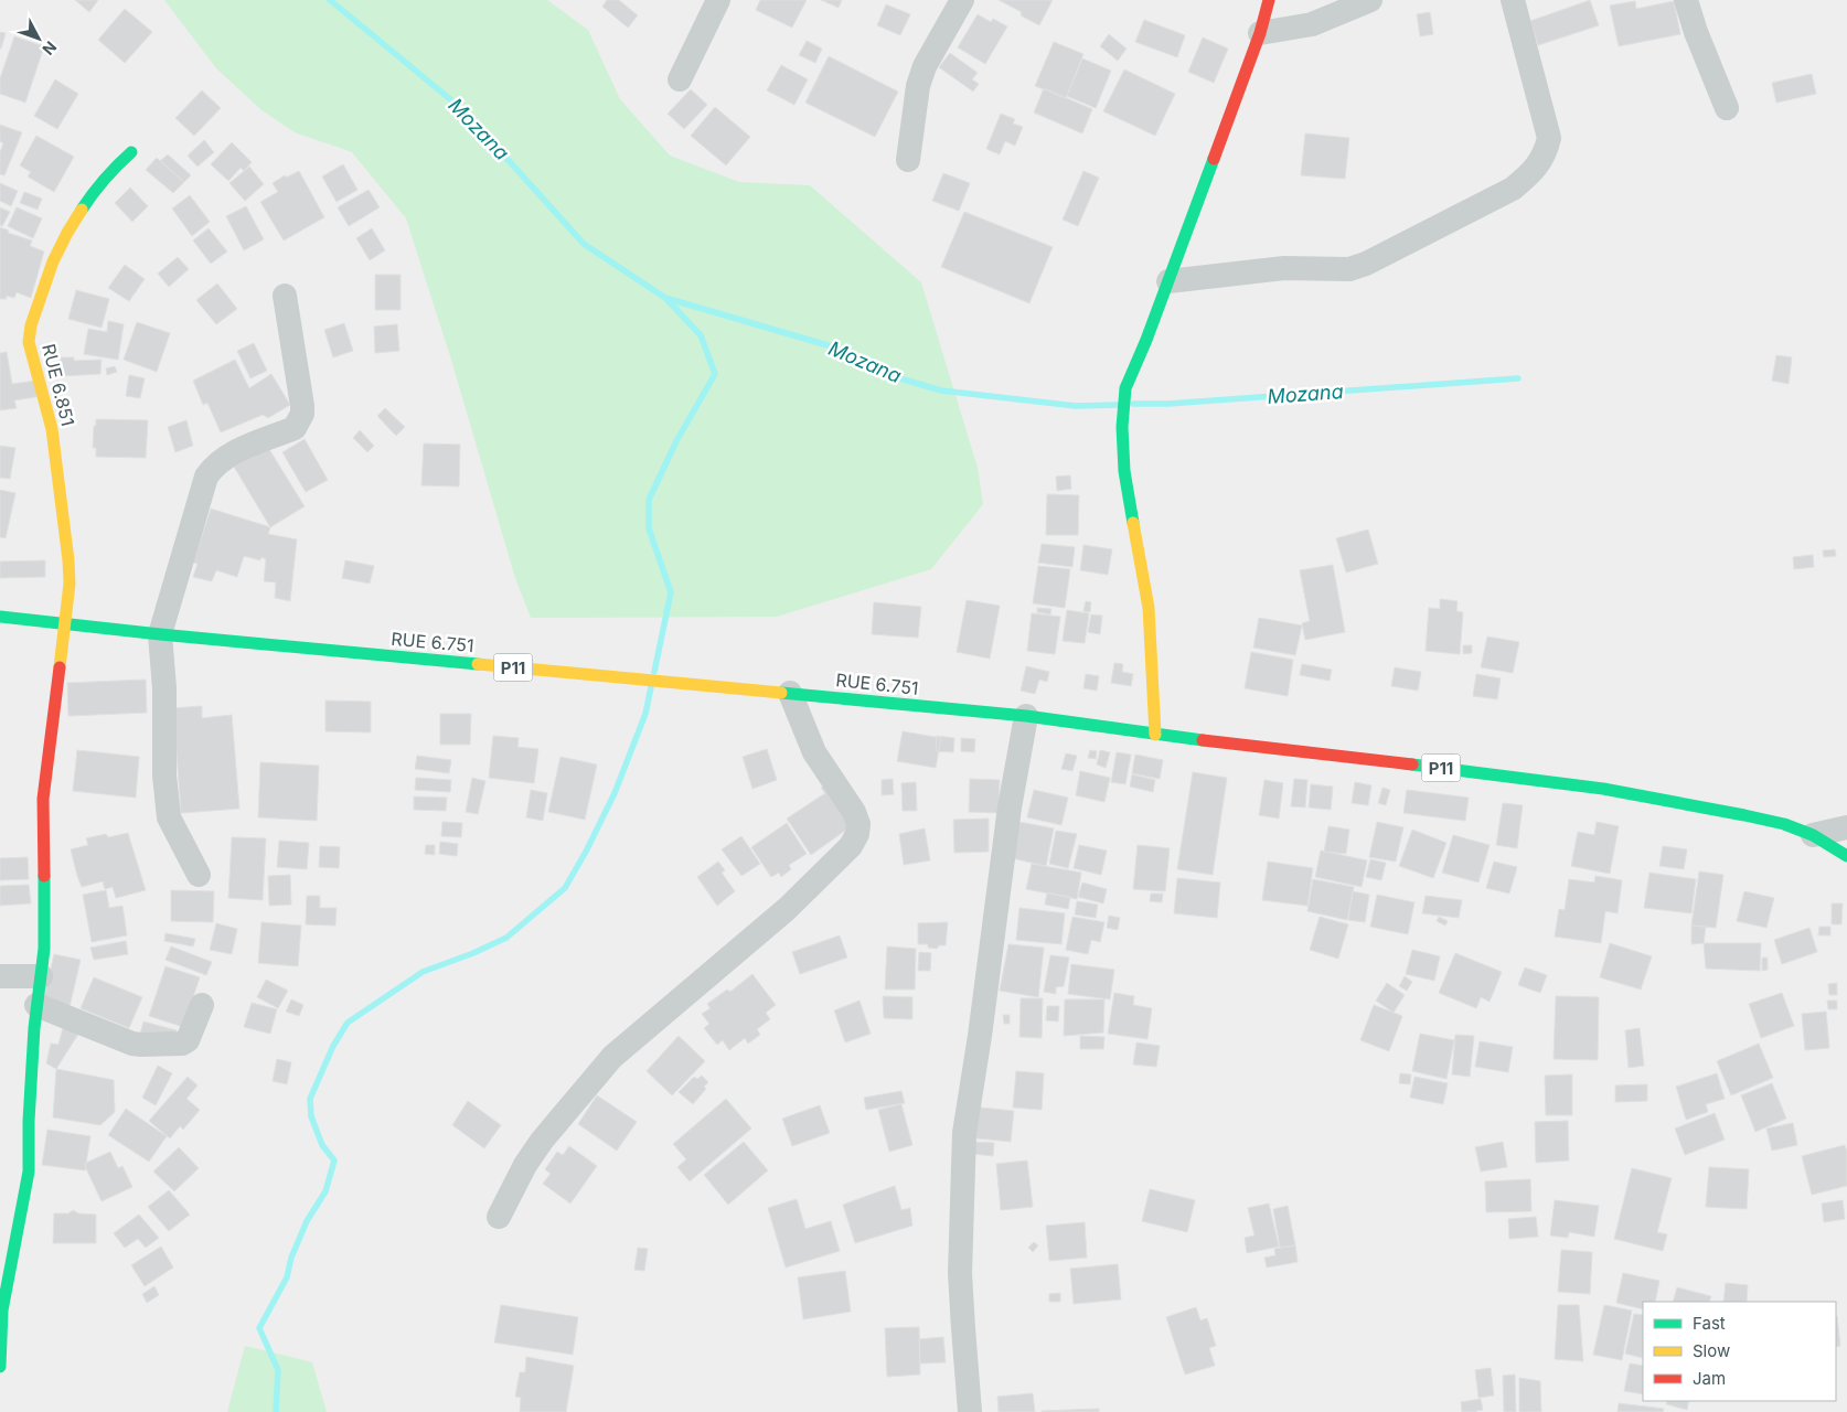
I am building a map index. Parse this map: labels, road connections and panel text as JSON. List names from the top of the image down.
{
  "streets": {
    "street": ["RUE 6.851", "RUE 6.751", "P11"]
  },
  "crossings": [
    ["RUE 6.851", "RUE 6.751"],
    ["RUE 6.751", "P11"]
  ],
  "water": ["Mozana"],
  "legend": ["Fast", "Slow", "Jam"],
  "north": "bottom right"
}
